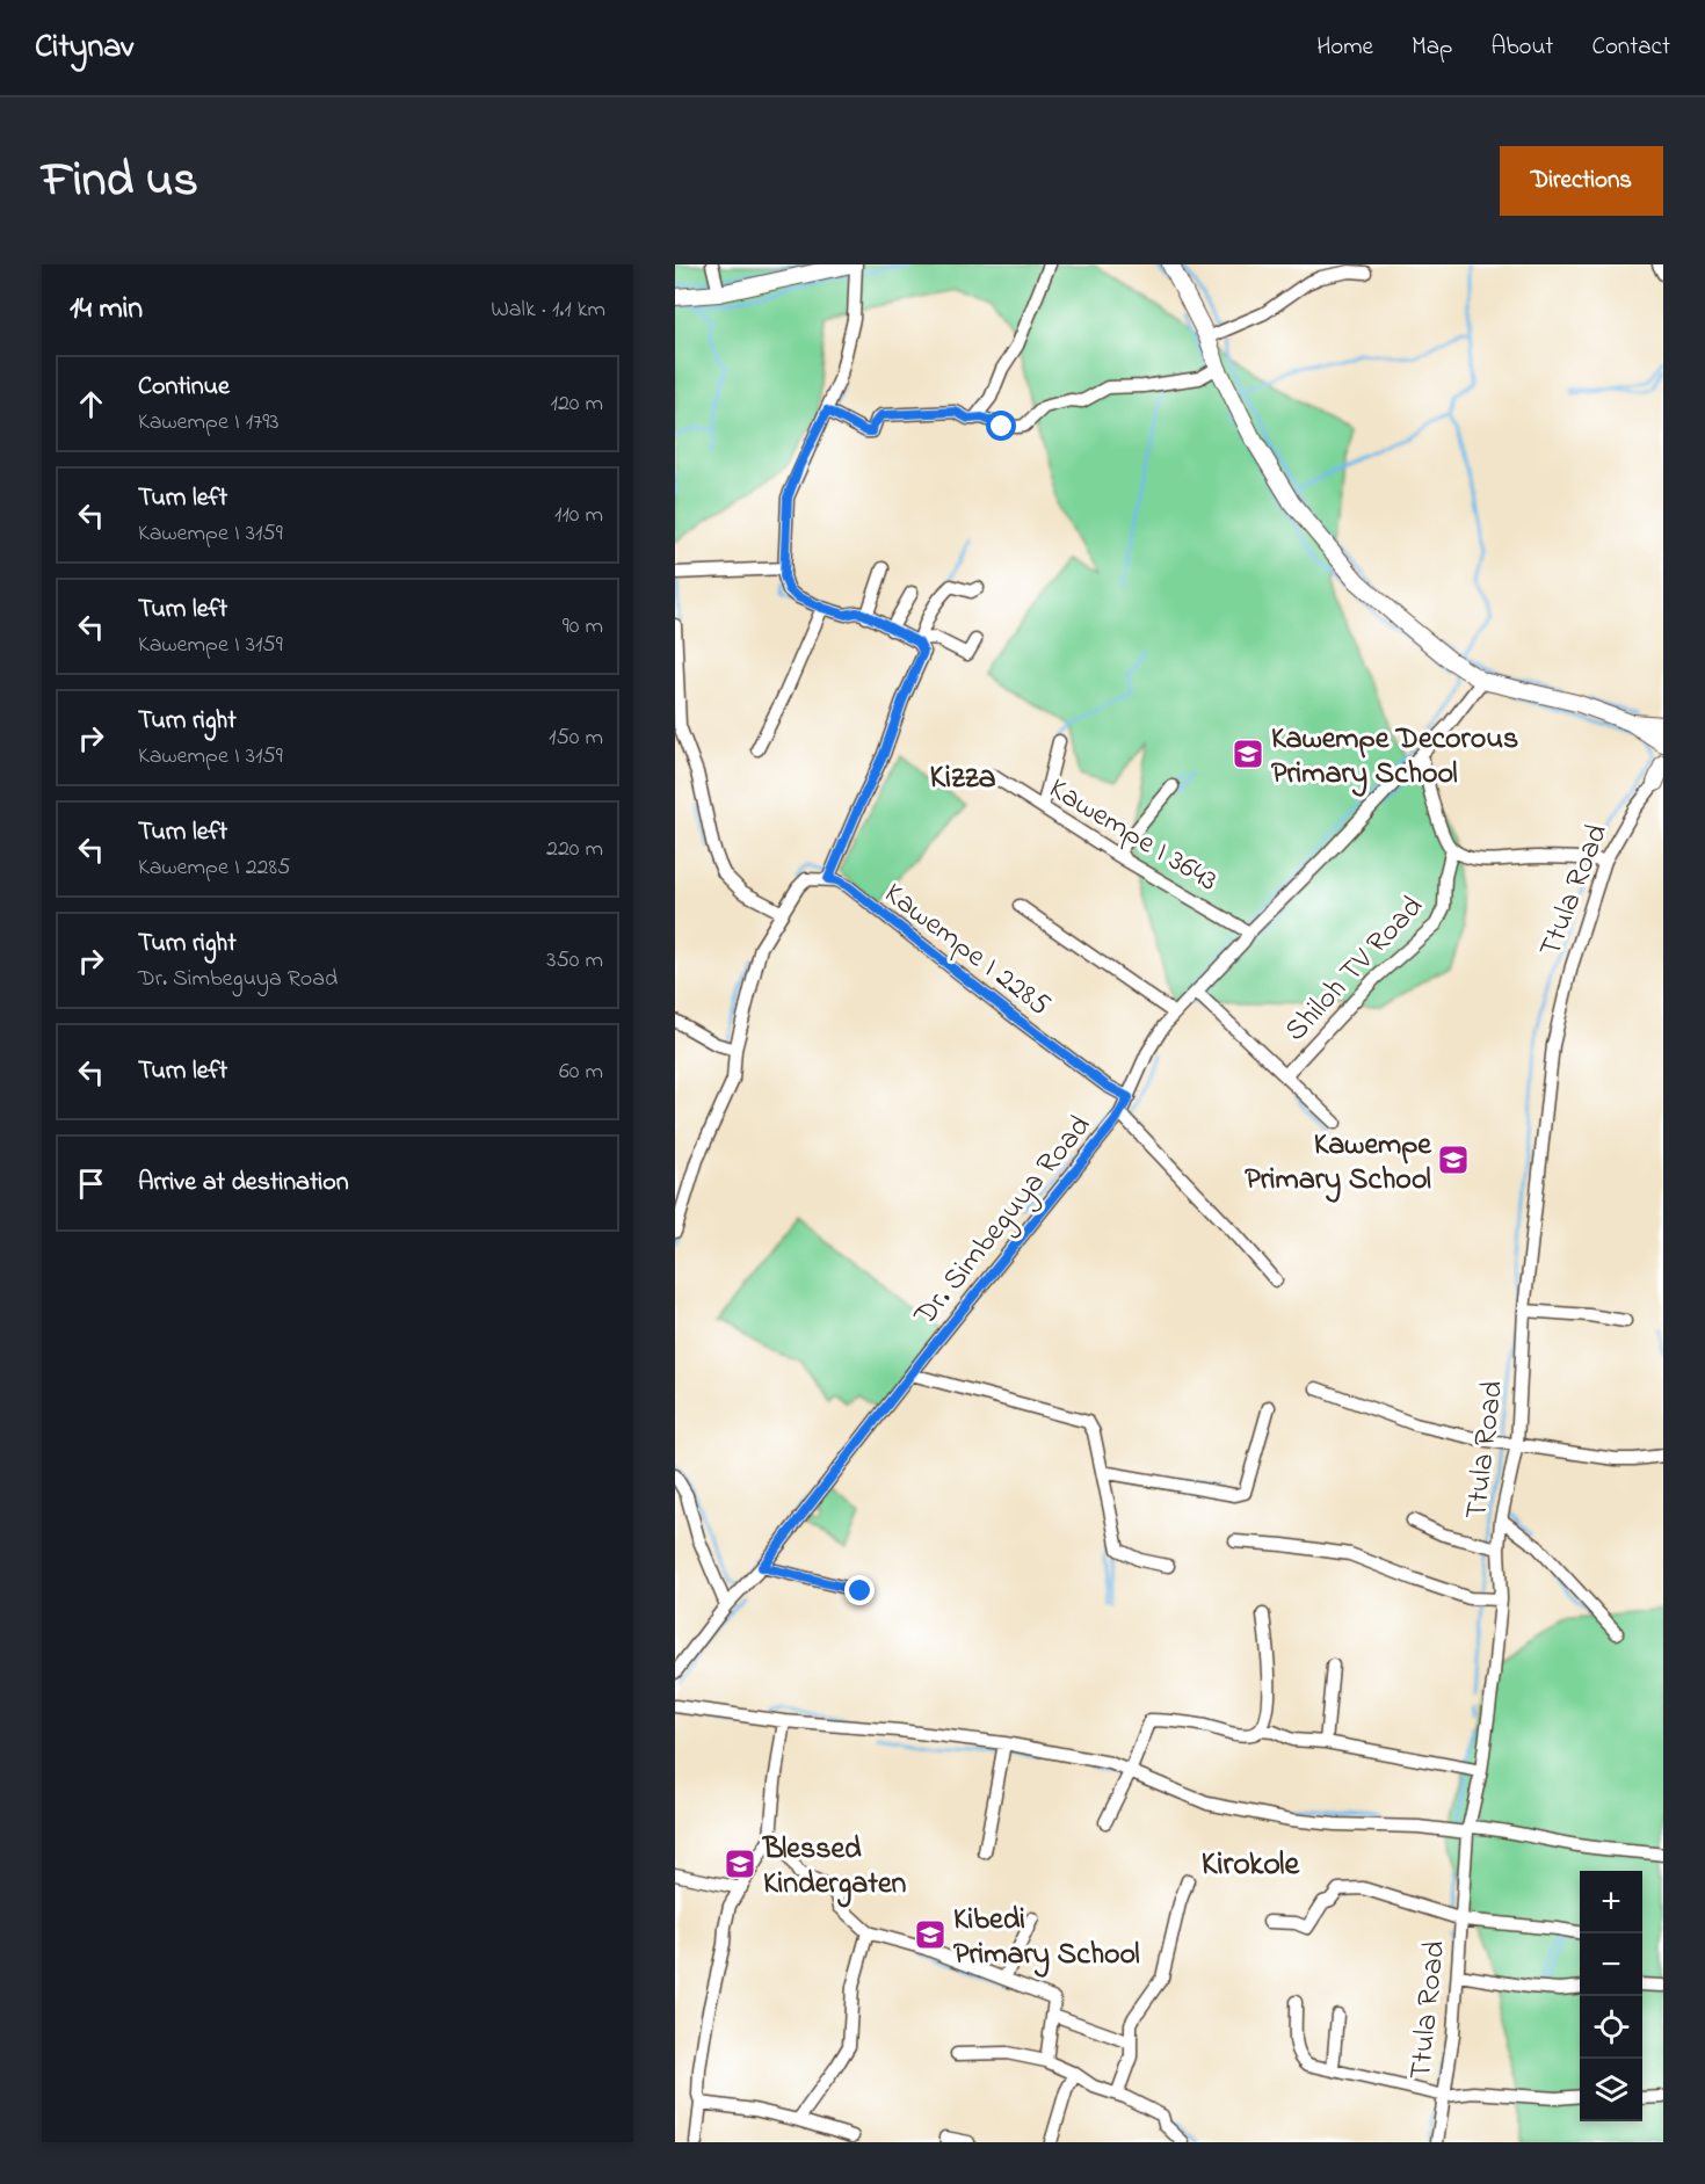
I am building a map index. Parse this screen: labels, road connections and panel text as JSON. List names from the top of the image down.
{
  "streets": {
    "street": [
      "Kawempe I 3643",
      "Ttula Road",
      "Kawempe I 2285",
      "Shiloh TV Road",
      "Dr. Simbeguya Road"
    ]
  },
  "crossings": [
    ["Kawempe I 3643", "Dr. Simbeguya Road"],
    ["Kawempe I 2285", "Dr. Simbeguya Road"]
  ],
  "districts": ["Kizza", "Kirokole"],
  "places": {
    "school or university": [
      "Kawempe Decorous Primary School",
      "Kawempe Primary School",
      "Blessed Kindergaten",
      "Kibedi Primary School"
    ]
  },
  "page": {
    "header": "Citynav",
    "nav": [
      "Home",
      "Map",
      "About",
      "Contact"
    ],
    "title": "Find us",
    "buttons": "Directions",
    "heading": ["14 min", "Walk · 1.1 km"],
    "list": [
      ["Continue", "Kawempe I 1793", "120 m"],
      ["Turn left", "Kawempe I 3159", "110 m"],
      ["Turn left", "Kawempe I 3159", "90 m"],
      ["Turn right", "Kawempe I 3159", "150 m"],
      ["Turn left", "Kawempe I 2285", "220 m"],
      ["Turn right", "Dr. Simbeguya Road", "350 m"],
      ["Turn left", "60 m"],
      "Arrive at destination"
    ],
    "map_buttons": ["+", "−"]
  }
}
